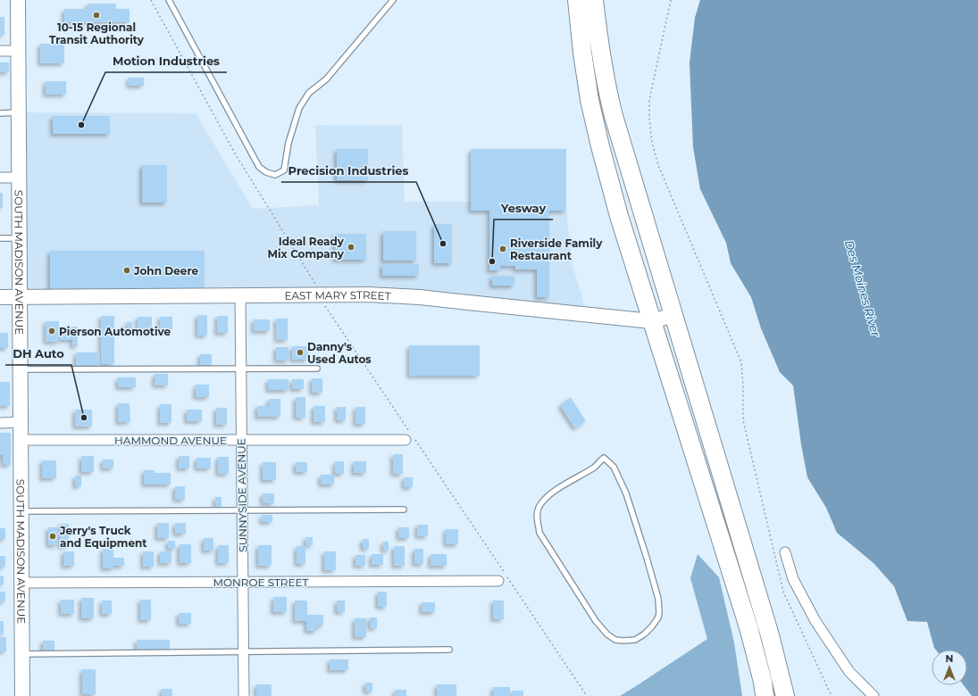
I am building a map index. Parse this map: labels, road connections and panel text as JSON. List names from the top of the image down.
{
  "streets": {
    "main road": ["SOUTH MADISON AVENUE", "EAST MARY STREET"],
    "street": ["HAMMOND AVENUE", "SUNNYSIDE AVENUE", "MONROE STREET"]
  },
  "crossings": [
    ["SOUTH MADISON AVENUE", "EAST MARY STREET"],
    ["SOUTH MADISON AVENUE", "HAMMOND AVENUE"],
    ["SOUTH MADISON AVENUE", "MONROE STREET"],
    ["EAST MARY STREET", "SUNNYSIDE AVENUE"],
    ["HAMMOND AVENUE", "SUNNYSIDE AVENUE"],
    ["SUNNYSIDE AVENUE", "MONROE STREET"]
  ],
  "water": ["Des Moines River"],
  "places": [
    "10-15 Regional Transit Authority",
    "Motion Industries",
    "Precision Industries",
    "Ideal Ready Mix Company",
    "Riverside Family Restaurant",
    "Yesway",
    "John Deere",
    "Pierson Automotive",
    "Danny's Used Autos",
    "DH Auto",
    "Jerry's Truck and Equipment"
  ],
  "north": "top"
}
